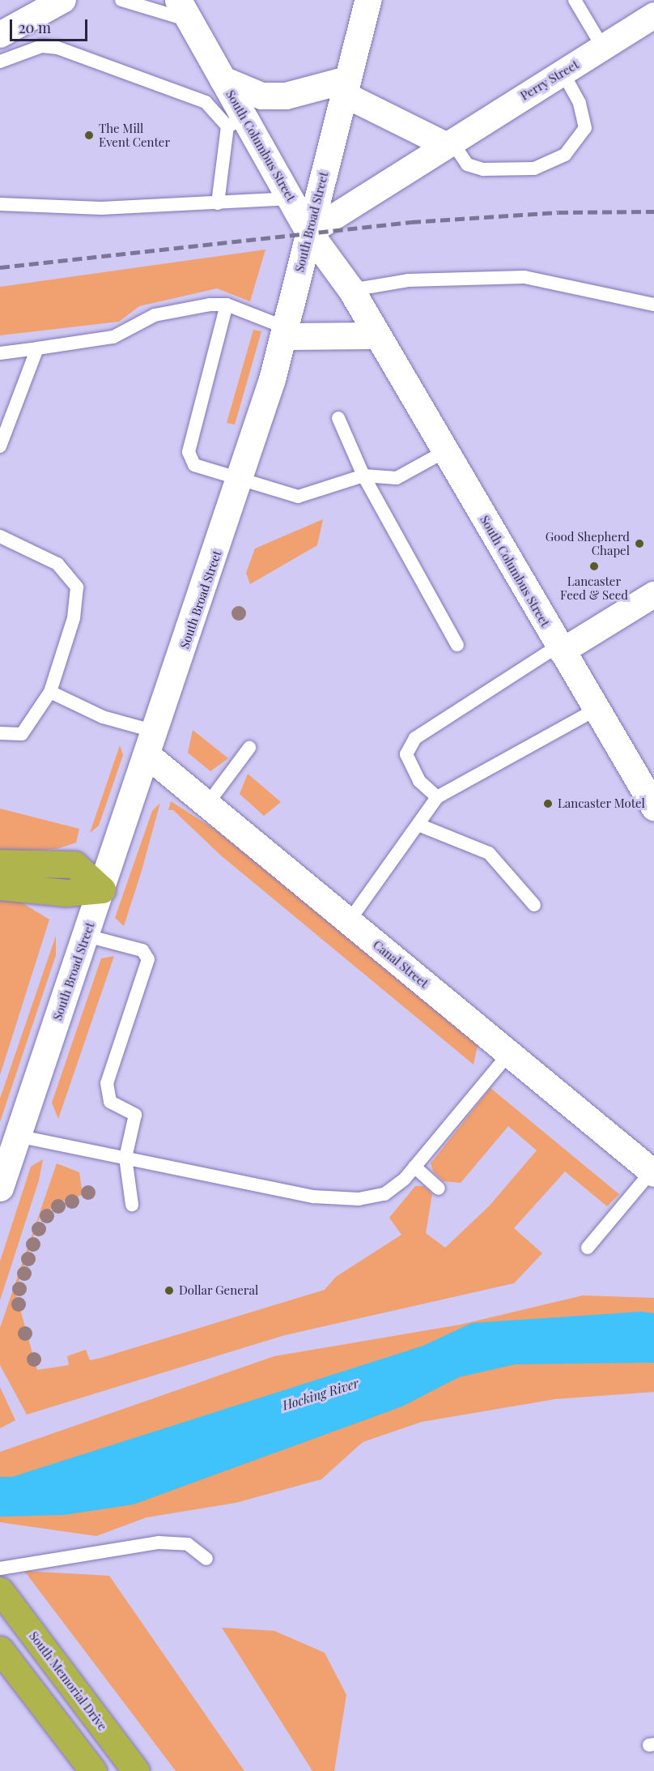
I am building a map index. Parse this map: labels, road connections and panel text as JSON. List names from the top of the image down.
{
  "streets": {
    "highway": ["South Memorial Drive"],
    "street": [
      "Perry Street",
      "South Columbus Street",
      "South Broad Street",
      "Canal Street"
    ]
  },
  "crossings": [
    ["Perry Street", "South Columbus Street"],
    ["Perry Street", "South Broad Street"],
    ["South Columbus Street", "South Broad Street"],
    ["South Broad Street", "Canal Street"]
  ],
  "water": ["Hocking River"],
  "places": [
    "The Mill Event Center",
    "Good Shepherd Chapel",
    "Lancaster Feed & Seed",
    "Lancaster Motel",
    "Dollar General"
  ],
  "scale_bar": "20 m"
}
